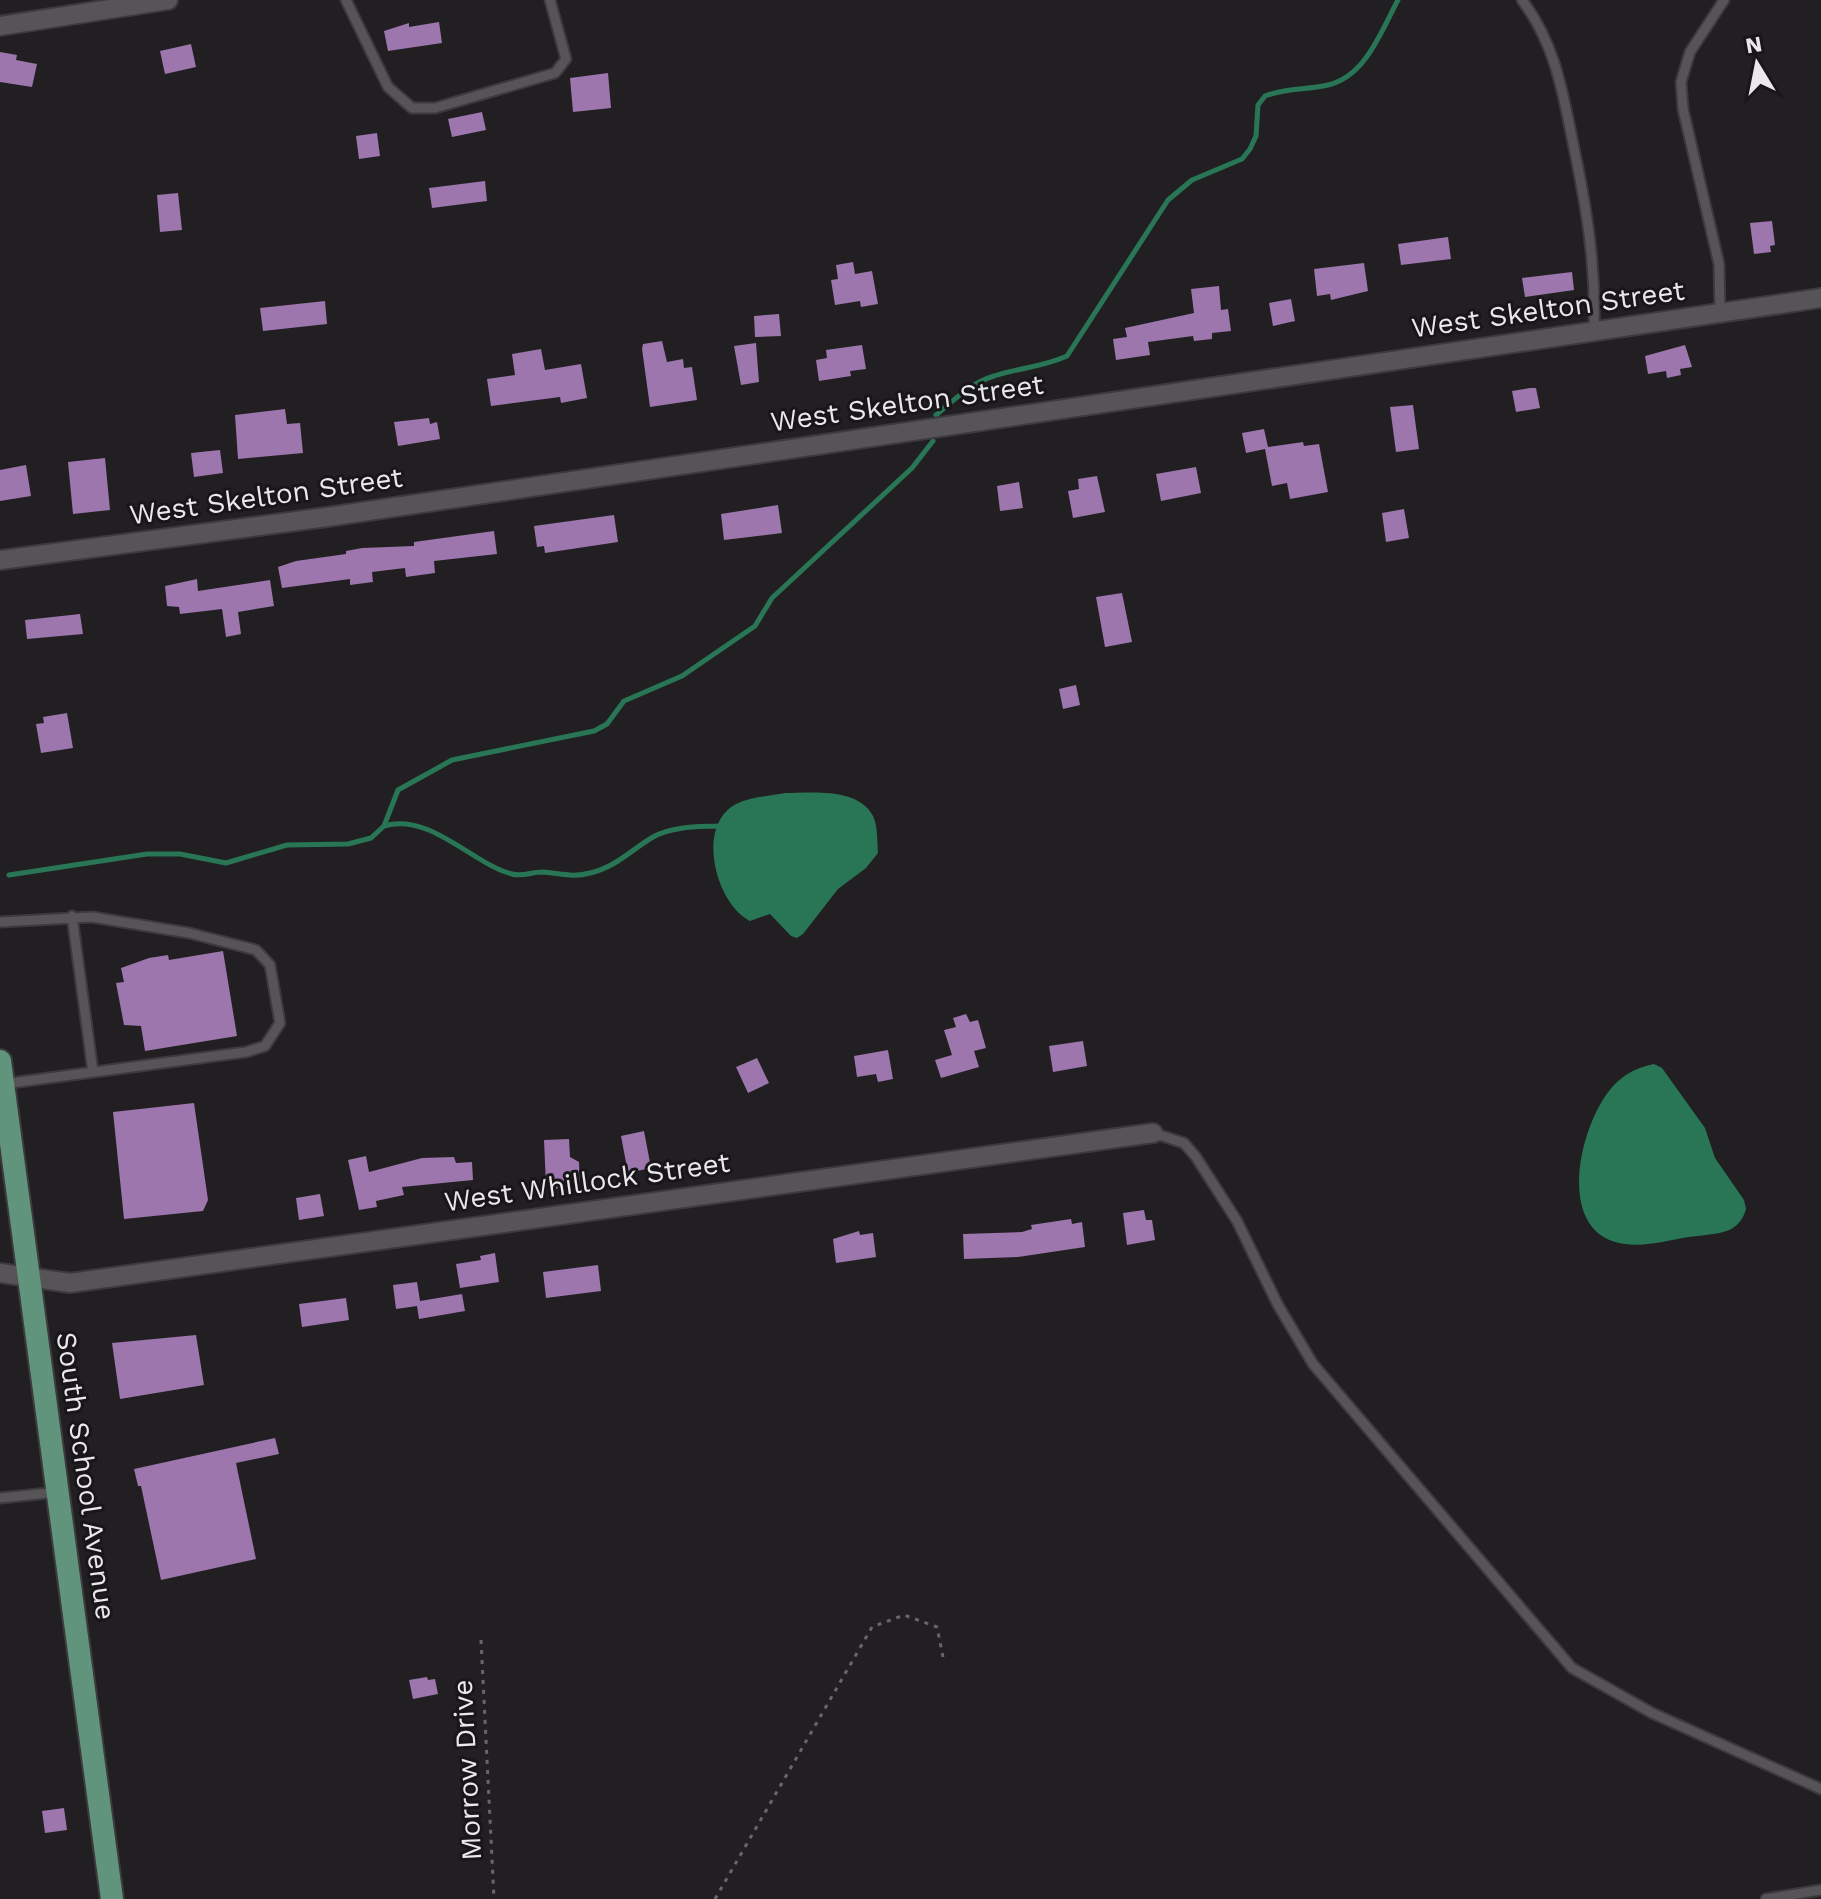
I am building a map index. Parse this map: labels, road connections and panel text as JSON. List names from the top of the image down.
{
  "streets": {
    "main road": ["South School Avenue"],
    "street": ["West Skelton Street", "West Whillock Street"],
    "path": ["Morrow Drive"]
  },
  "crossings": [
    ["West Whillock Street", "South School Avenue"]
  ],
  "north": "top"
}
